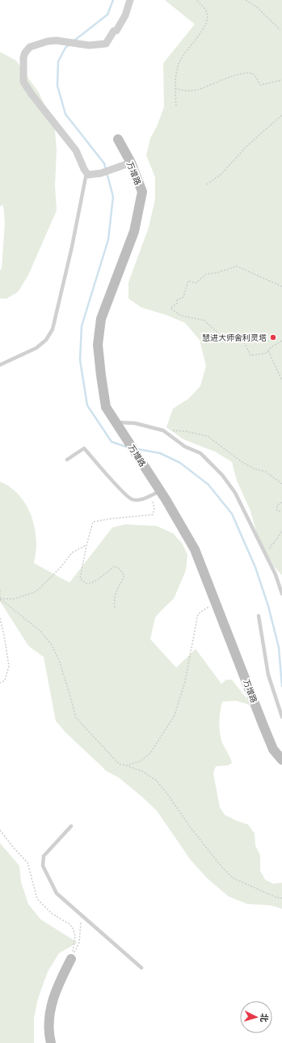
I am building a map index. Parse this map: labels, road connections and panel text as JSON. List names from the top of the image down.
{
  "streets": {
    "street": ["万增路"]
  },
  "places": ["慧进大师舍利灵塔"],
  "north": "right"
}
